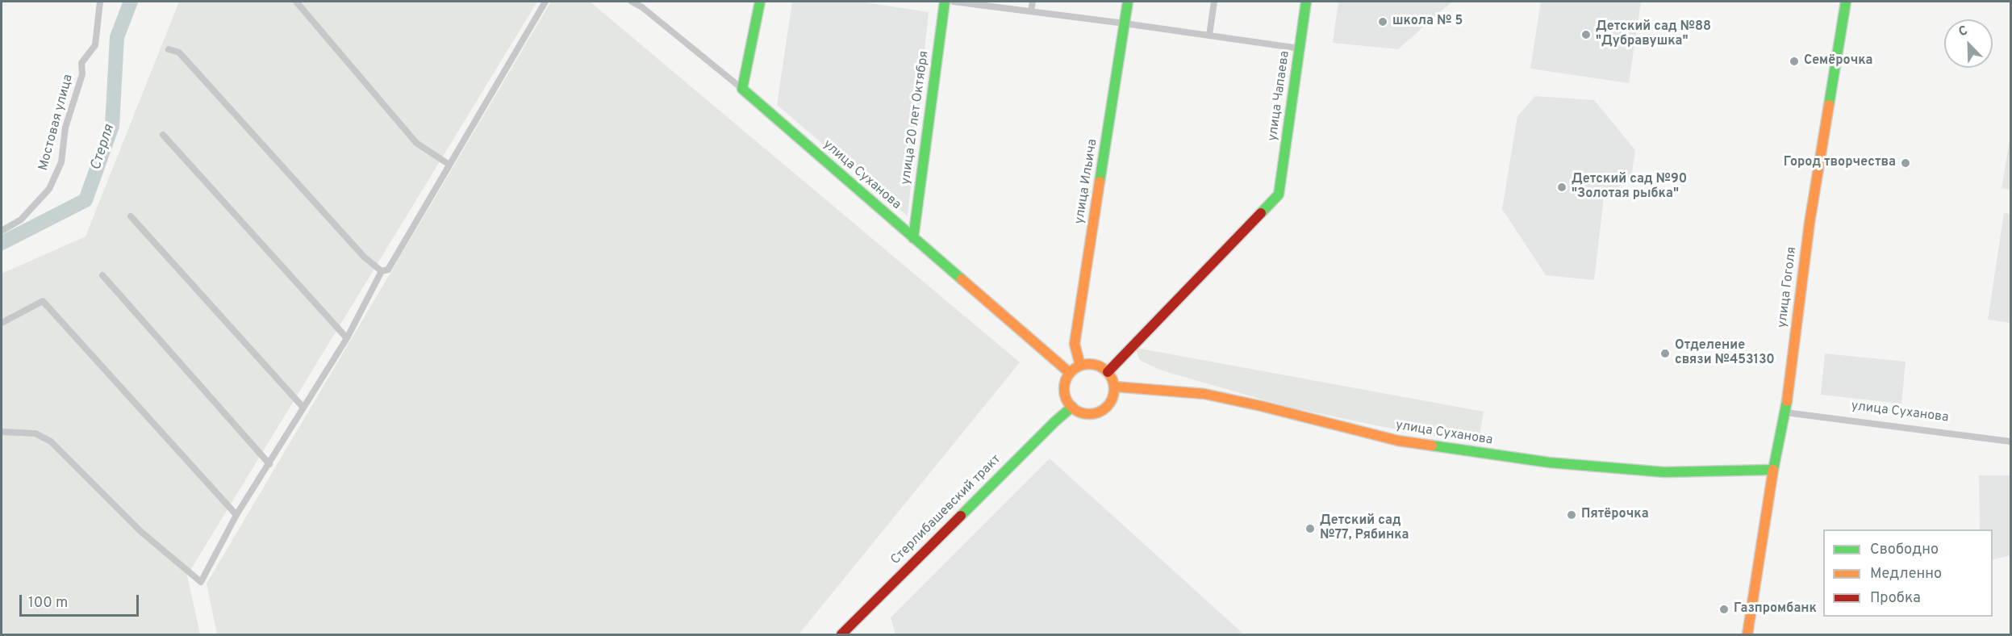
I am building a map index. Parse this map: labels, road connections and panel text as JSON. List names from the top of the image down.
{
  "streets": {
    "main road": [
      "улица Чапаева",
      "улица 20 лет Октября",
      "улица Суханова",
      "улица Ильича",
      "улица Гоголя",
      "Стерлибашевский тракт"
    ],
    "street": ["Мостовая улица"]
  },
  "crossings": [
    ["улица Чапаева", "улица Суханова"],
    ["улица Чапаева", "улица Ильича"],
    ["улица Чапаева", "Стерлибашевский тракт"],
    ["улица 20 лет Октября", "улица Суханова"],
    ["улица Суханова", "улица Ильича"],
    ["улица Суханова", "улица Гоголя"],
    ["улица Суханова", "Стерлибашевский тракт"],
    ["улица Ильича", "Стерлибашевский тракт"]
  ],
  "water": ["Стерля"],
  "places": [
    "школа № 5",
    "Детский сад №88 \"Дубравушка\"",
    "Семёрочка",
    "Город творчества",
    "Детский сад №90 \"Золотая рыбка\"",
    "Отделение связи №453130",
    "Пятёрочка",
    "Детский сад №77, Рябинка",
    "Газпромбанк"
  ],
  "legend": ["Свободно", "Медленно", "Пробка"],
  "scale_bar": "100 m",
  "north": "top left"
}
